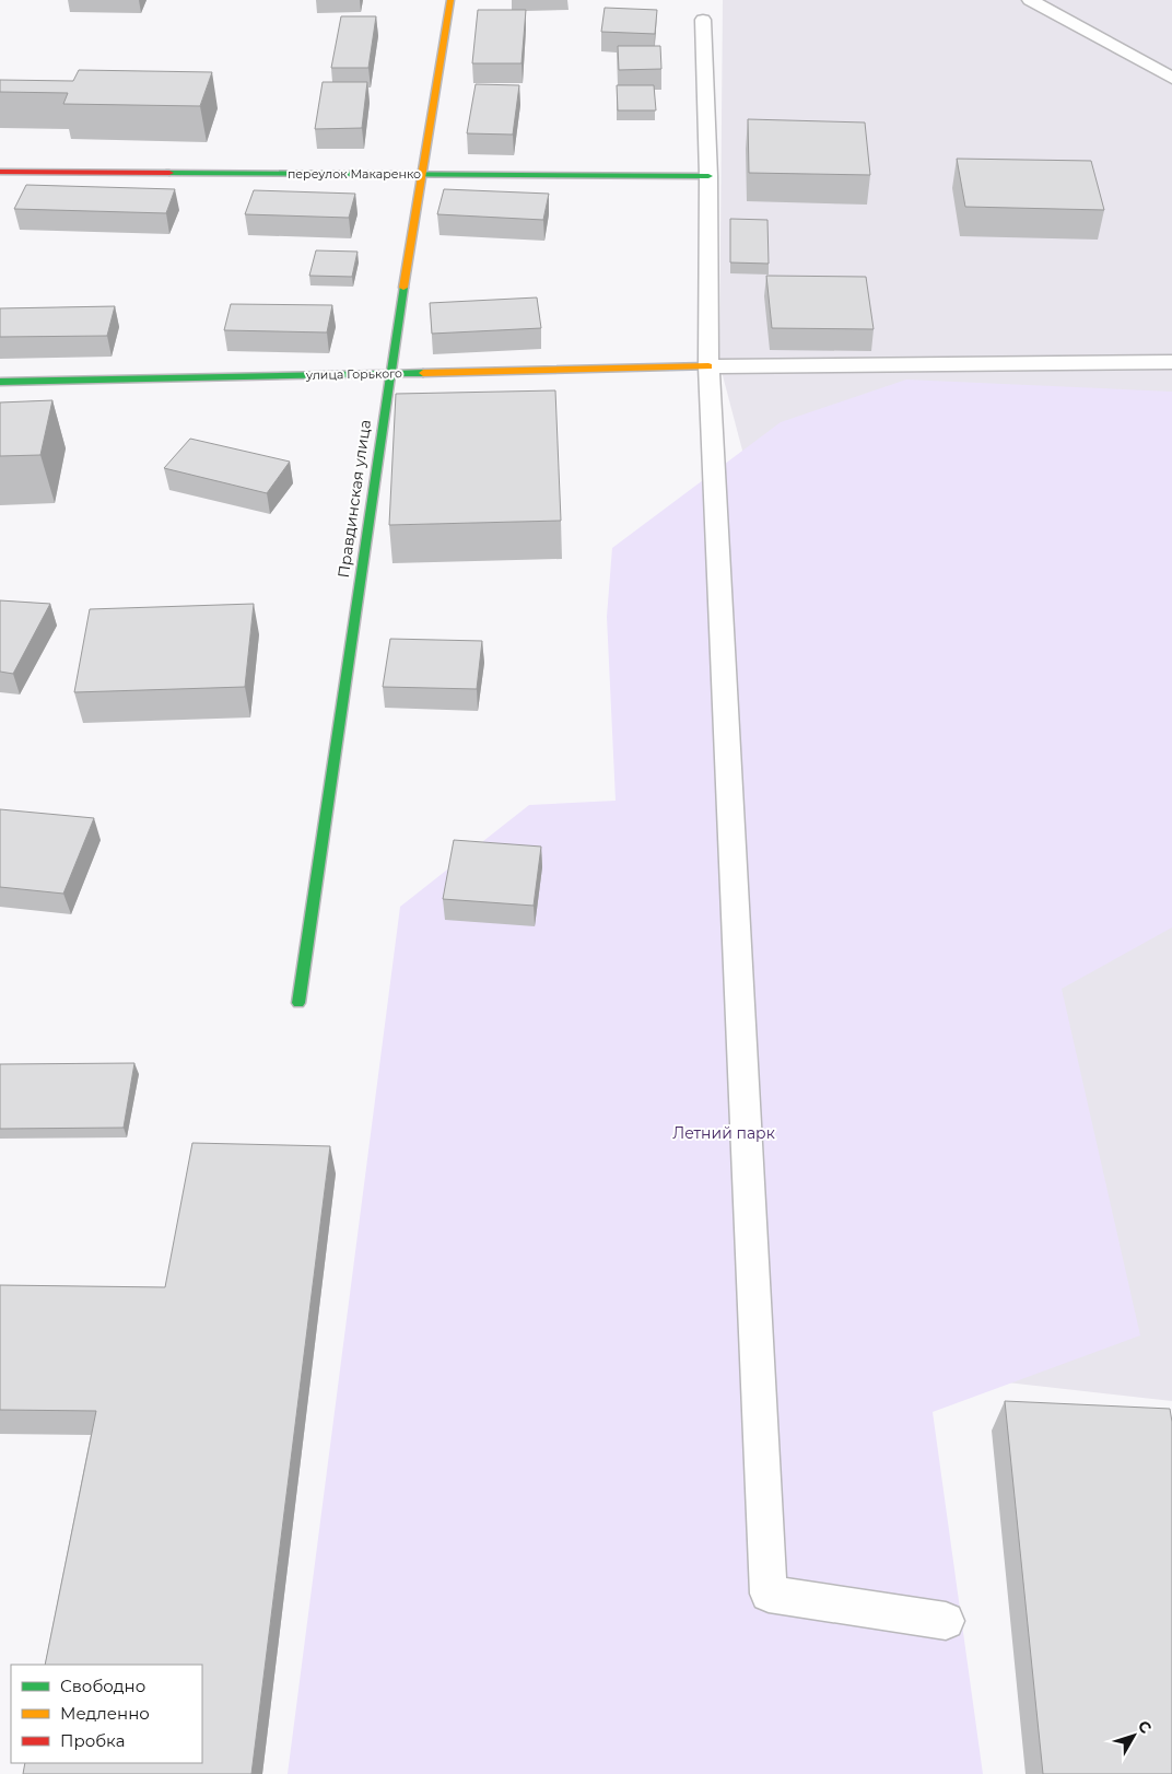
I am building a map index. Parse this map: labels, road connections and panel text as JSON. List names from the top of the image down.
{
  "streets": {
    "street": ["переулок Макаренко", "улица Горького", "Правдинская улица"]
  },
  "crossings": [
    ["переулок Макаренко", "Правдинская улица"],
    ["улица Горького", "Правдинская улица"]
  ],
  "parks": ["Летний парк"],
  "legend": ["Свободно", "Медленно", "Пробка"],
  "north": "top right"
}
